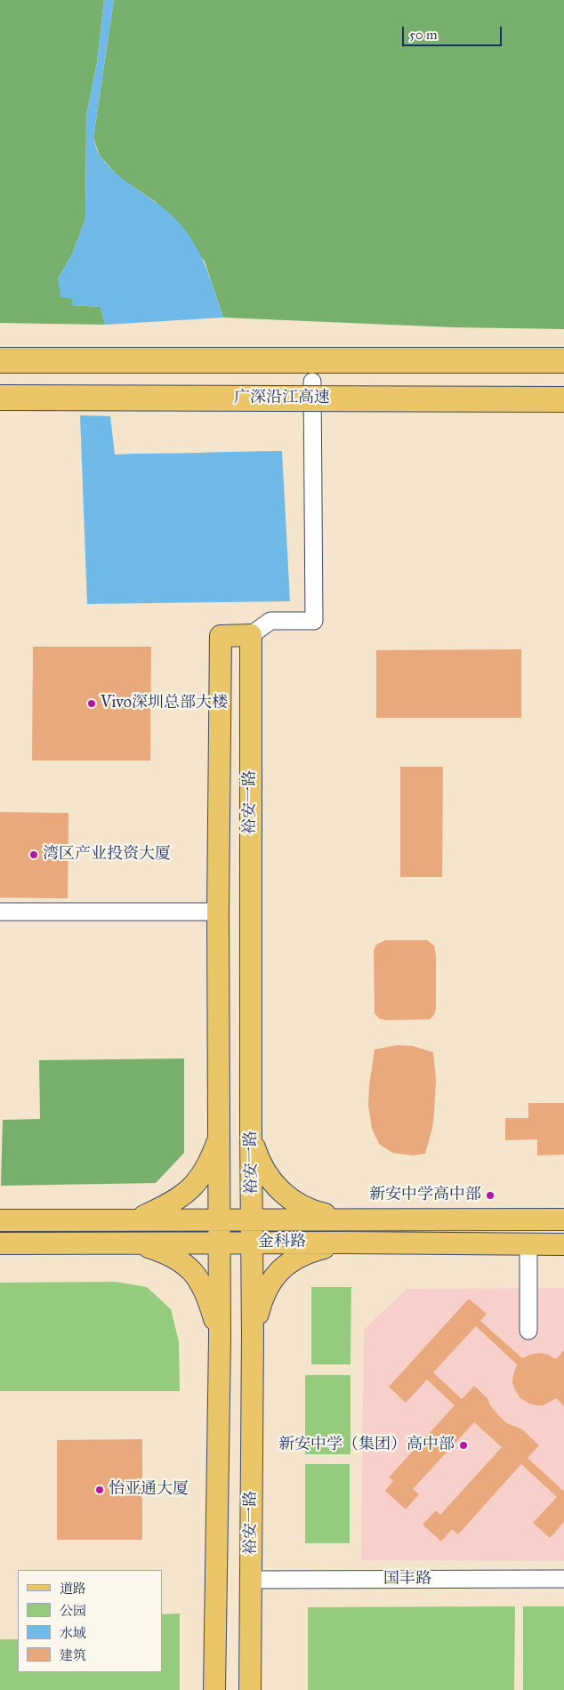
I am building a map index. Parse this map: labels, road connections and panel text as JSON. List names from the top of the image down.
{
  "streets": {
    "highway": ["广深沿江高速"],
    "main road": ["裕安一路", "金科路"],
    "street": ["国丰路"]
  },
  "crossings": [
    ["裕安一路", "金科路"],
    ["裕安一路", "国丰路"]
  ],
  "places": [
    "Vivo深圳总部大楼",
    "湾区产业投资大厦",
    "新安中学高中部",
    "新安中学（集团）高中部",
    "怡亚通大厦"
  ],
  "legend": [
    "道路",
    "公园",
    "水域",
    "建筑"
  ],
  "scale_bar": "50 m"
}
